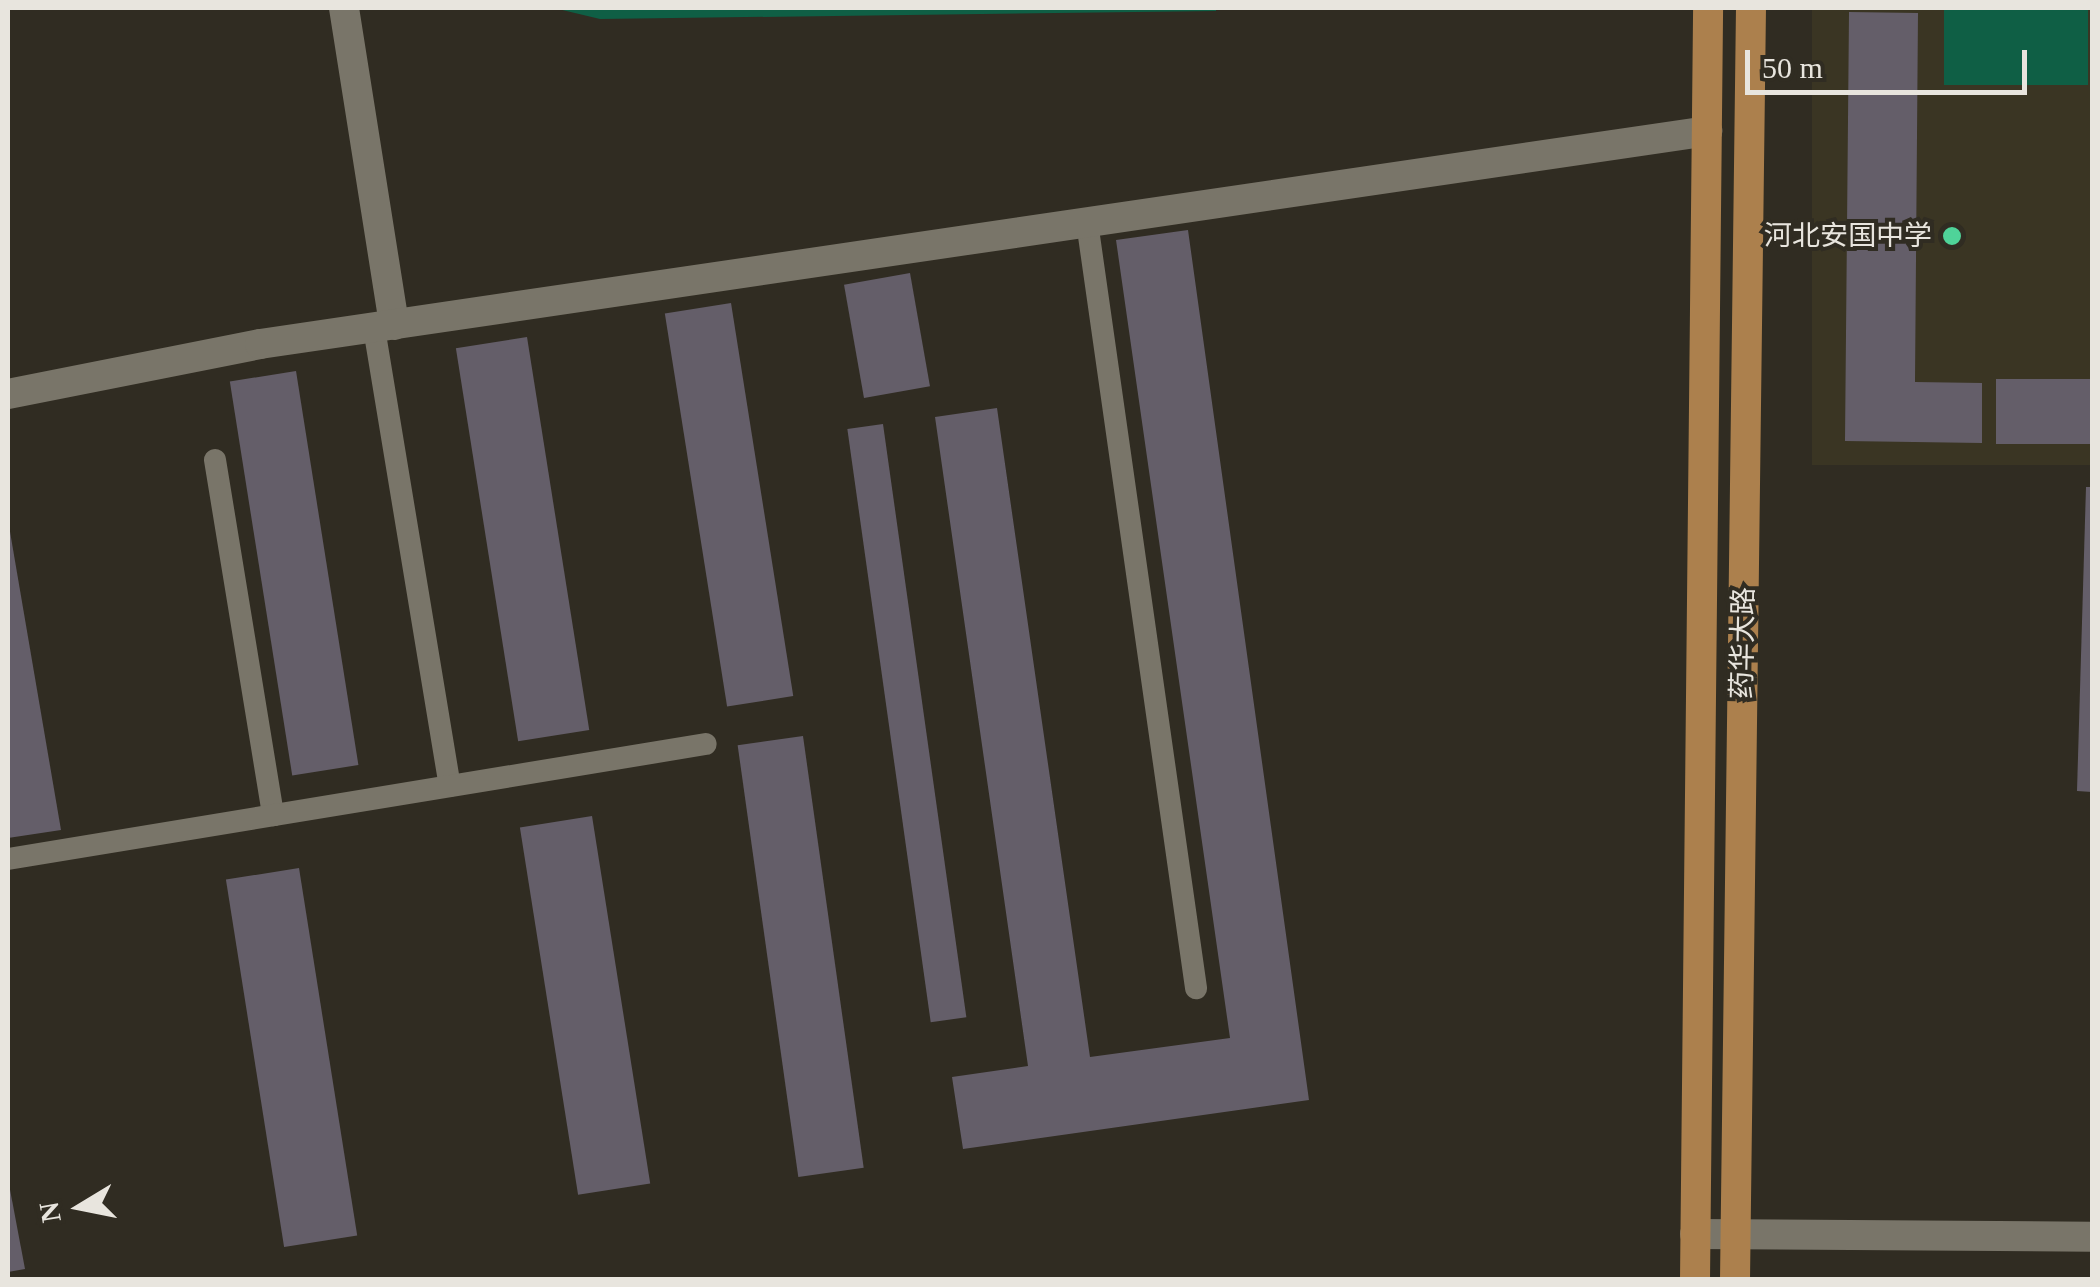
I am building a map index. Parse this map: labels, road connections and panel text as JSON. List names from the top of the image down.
{
  "streets": {
    "main road": ["药华大路"]
  },
  "places": ["河北安国中学"],
  "scale_bar": "50 m",
  "north": "left"
}
